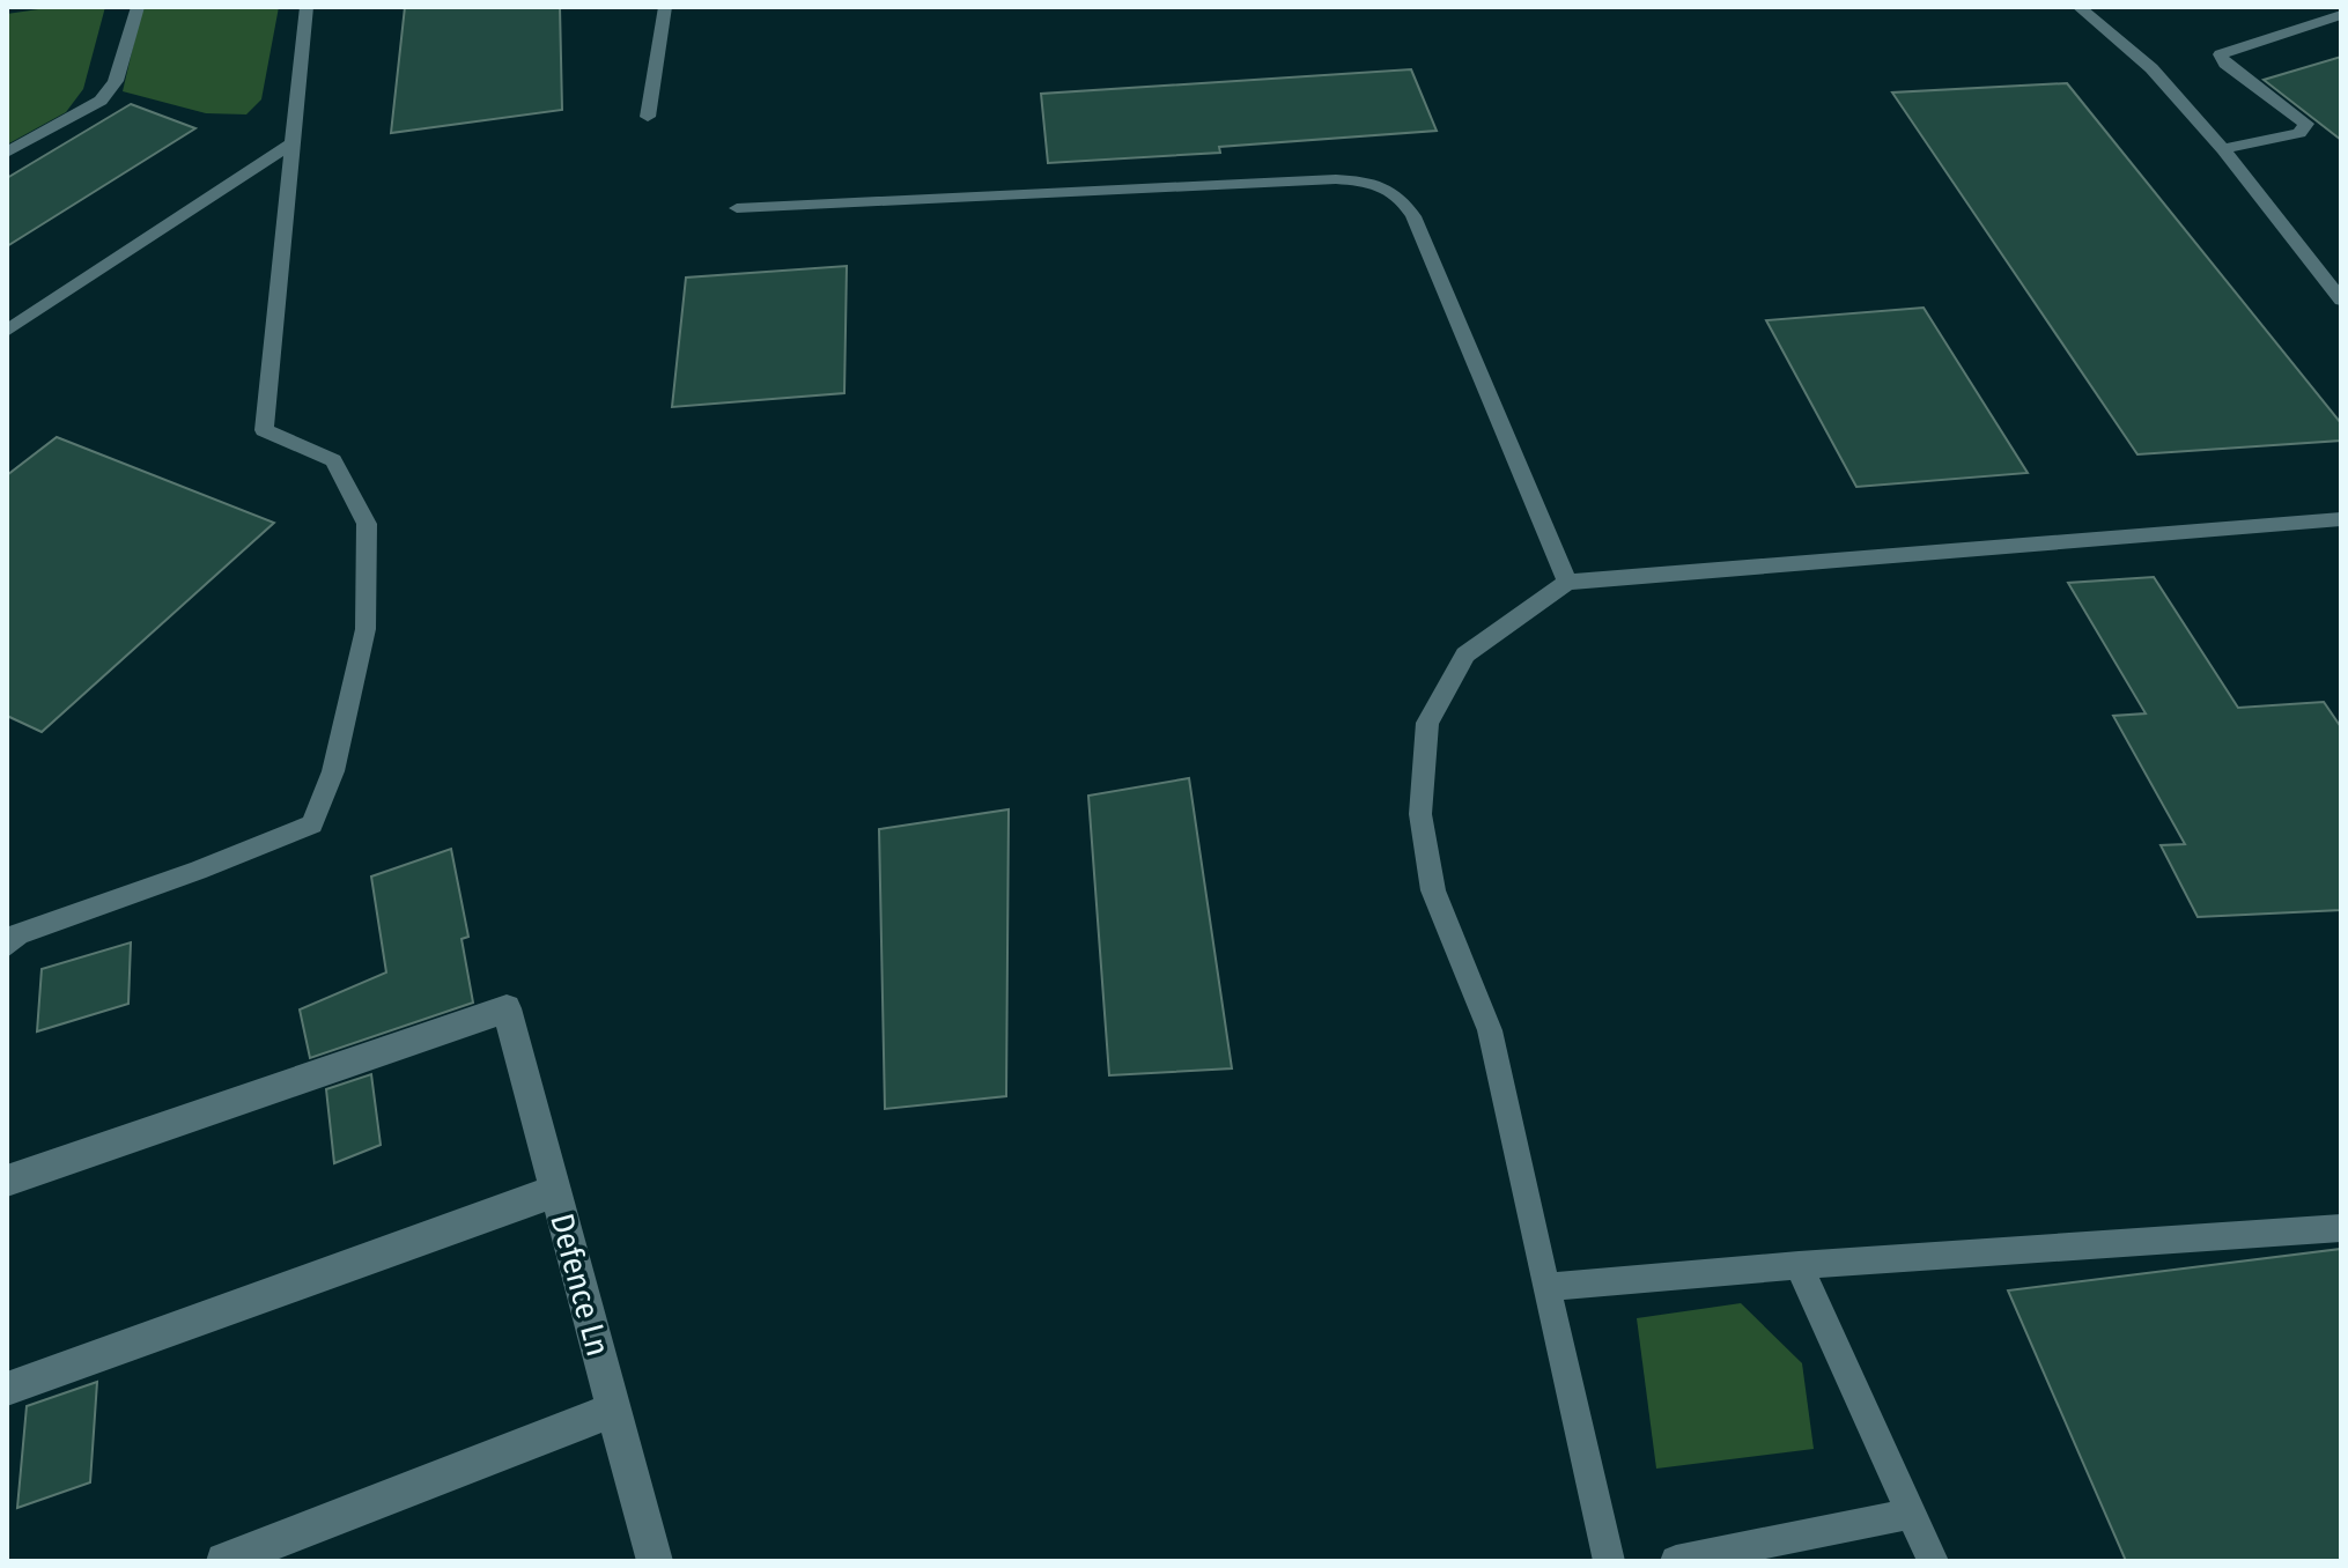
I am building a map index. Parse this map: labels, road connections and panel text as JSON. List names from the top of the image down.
{
  "streets": {
    "street": ["Defence Ln"]
  }
}
